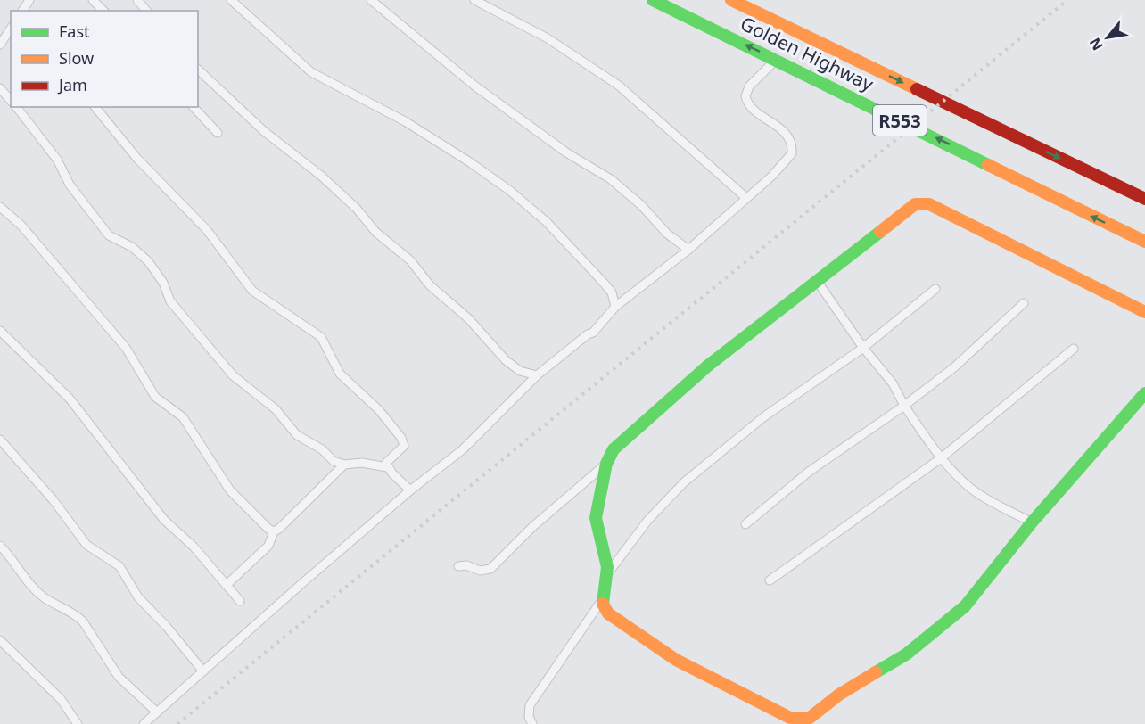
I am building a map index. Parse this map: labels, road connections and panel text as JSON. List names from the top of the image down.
{
  "streets": {
    "street": ["Golden Highway", "R553"]
  },
  "legend": ["Fast", "Slow", "Jam"],
  "north": "bottom left"
}
